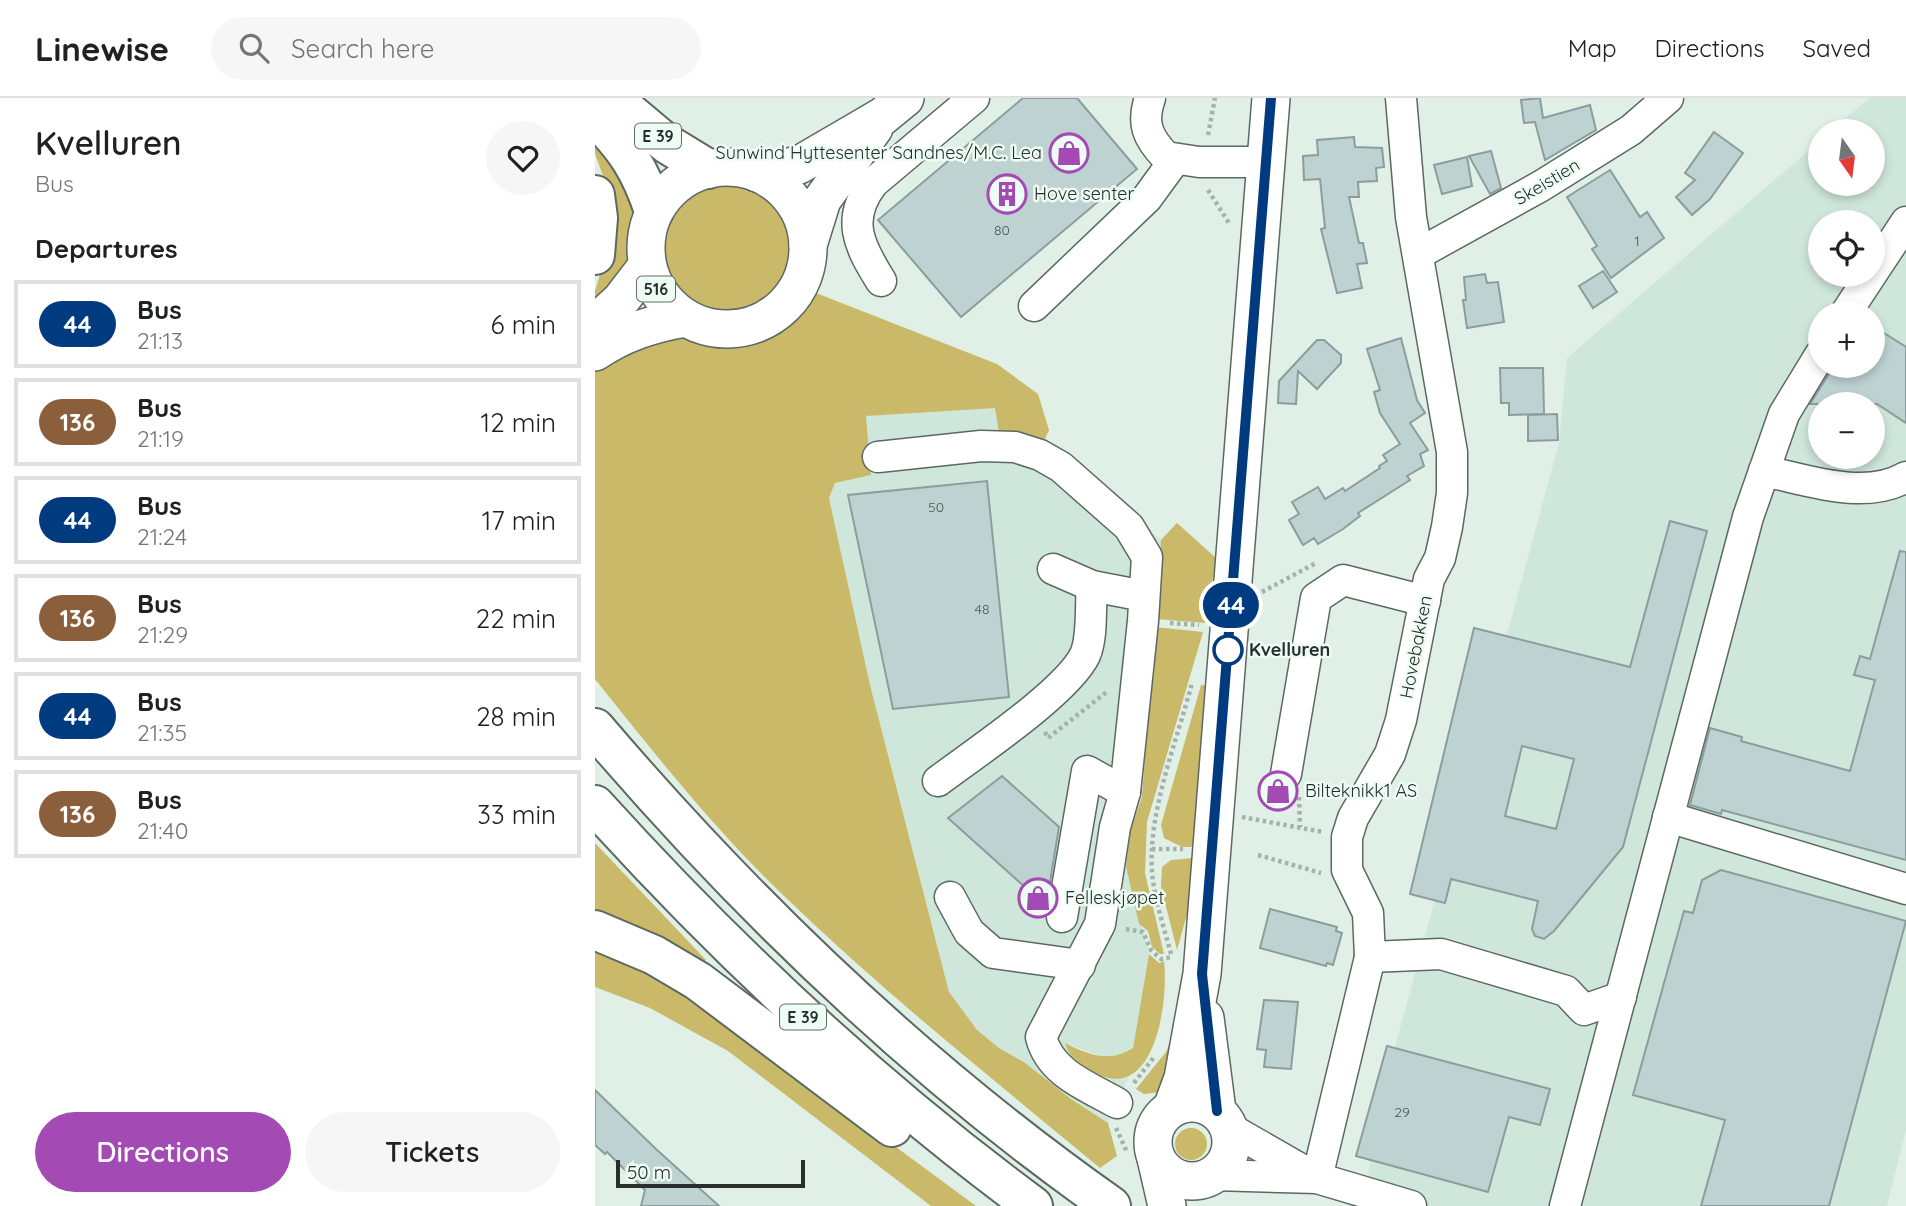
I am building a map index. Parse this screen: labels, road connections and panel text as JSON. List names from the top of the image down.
{
  "streets": {
    "highway": ["E 39"],
    "main road": ["516"],
    "street": ["Skeistien", "Hovebakken"]
  },
  "crossings": [
    ["E 39", "516"],
    ["Skeistien", "Hovebakken"]
  ],
  "places": {
    "shop": ["Sunwind Hyttesenter Sandnes/M.C. Lea", "Bilteknikk1 AS", "Felleskjøpet"],
    "building": ["Hove senter"],
    "other": ["Kvelluren"]
  },
  "lines": ["bus line 44"],
  "house_numbers": [
    "80",
    "1",
    "50",
    "48",
    "29"
  ],
  "scale_bar": "50 m",
  "north": "bottom",
  "page": {
    "header": "Linewise",
    "search": "Search here",
    "nav": ["Map", "Directions", "Saved"],
    "heading": [
      ["Kvelluren", "Bus"],
      "Departures"
    ],
    "on_map": "44",
    "map_buttons": ["+", "−"],
    "list": [
      {
        "mark": "44",
        "name": "Bus",
        "note": "21:13",
        "value": "6 min"
      },
      {
        "mark": "136",
        "name": "Bus",
        "note": "21:19",
        "value": "12 min"
      },
      {
        "mark": "44",
        "name": "Bus",
        "note": "21:24",
        "value": "17 min"
      },
      {
        "mark": "136",
        "name": "Bus",
        "note": "21:29",
        "value": "22 min"
      },
      {
        "mark": "44",
        "name": "Bus",
        "note": "21:35",
        "value": "28 min"
      },
      {
        "mark": "136",
        "name": "Bus",
        "note": "21:40",
        "value": "33 min"
      }
    ],
    "buttons": ["Directions", "Tickets"],
    "scale": "50 m"
  }
}
